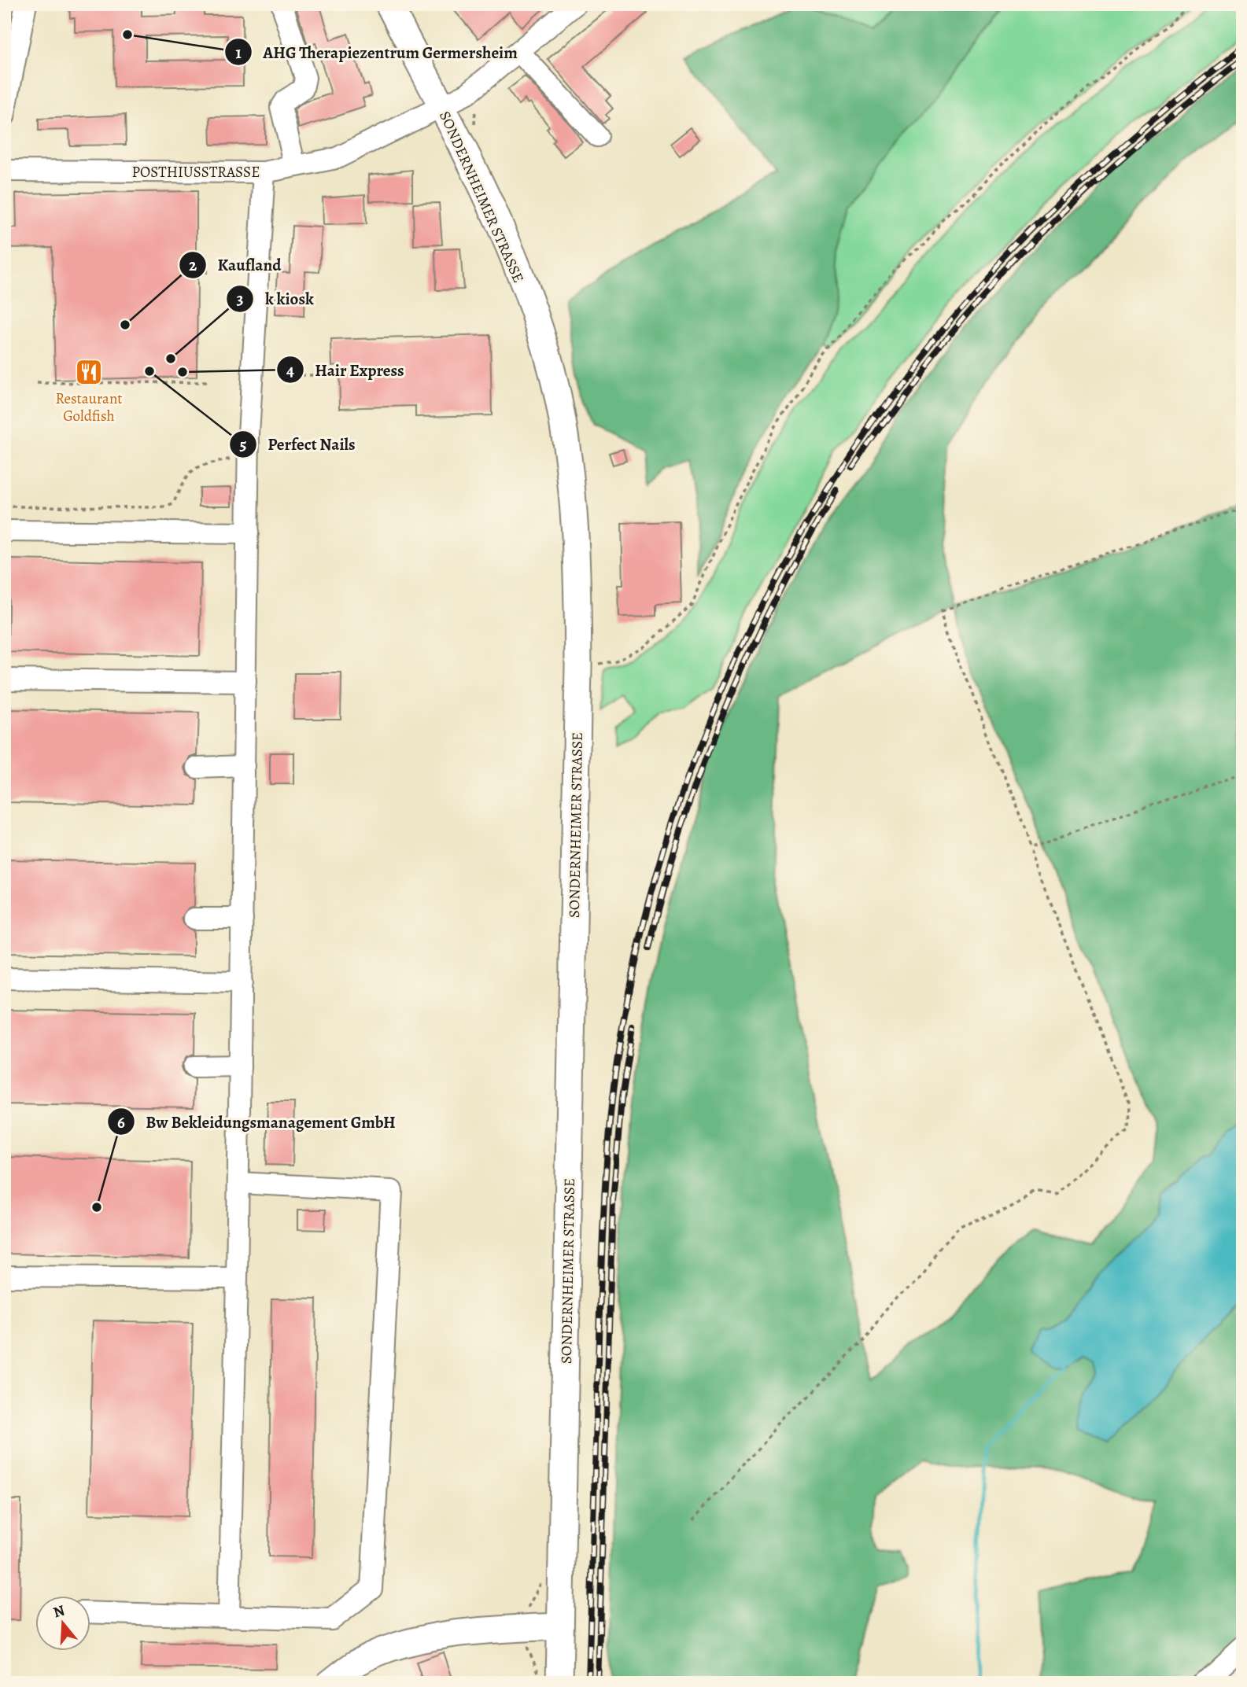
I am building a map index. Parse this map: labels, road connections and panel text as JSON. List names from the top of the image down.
{
  "streets": {
    "main road": ["SONDERNHEIMER STRASSE"],
    "street": ["POSTHIUSSTRASSE"]
  },
  "crossings": [
    ["POSTHIUSSTRASSE", "SONDERNHEIMER STRASSE"]
  ],
  "places": {
    "other": [
      "AHG Therapiezentrum Germersheim",
      "Kaufland",
      "k kiosk",
      "Perfect Nails",
      "Hair Express",
      "Bw Bekleidungsmanagement GmbH"
    ],
    "restaurant": ["Restaurant Goldfish"]
  },
  "north": "top"
}
